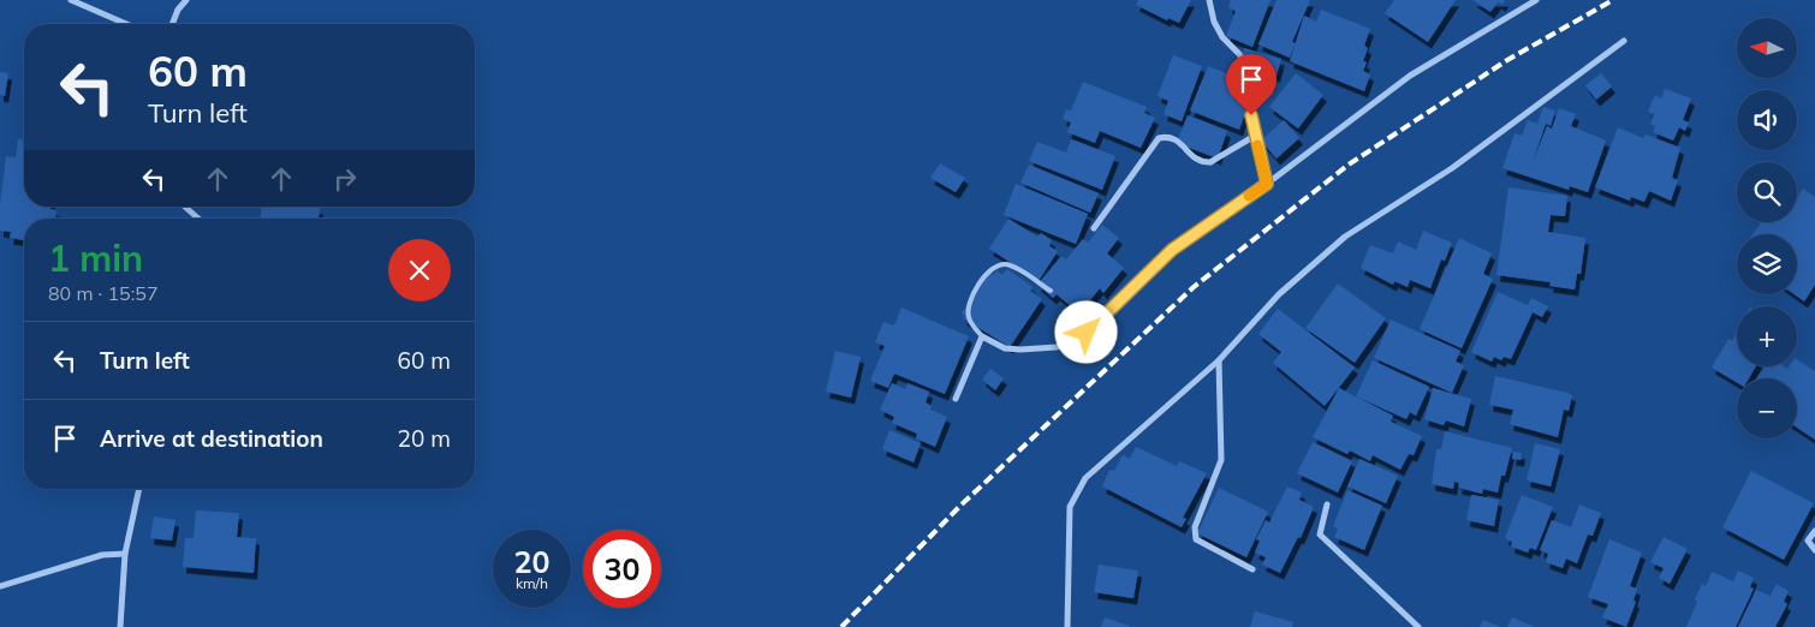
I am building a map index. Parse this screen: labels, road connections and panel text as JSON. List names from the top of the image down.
{
  "north": "left",
  "page": {
    "map_buttons": ["+", "−"],
    "turn": ["60 m", "Turn left"],
    "heading": ["1 min", "80 m · 15:57"],
    "list": [
      {
        "name": "Turn left",
        "value": "60 m"
      },
      {
        "name": "Arrive at destination",
        "value": "20 m"
      }
    ],
    "speed": "20 km/h",
    "limit": "30"
  }
}
